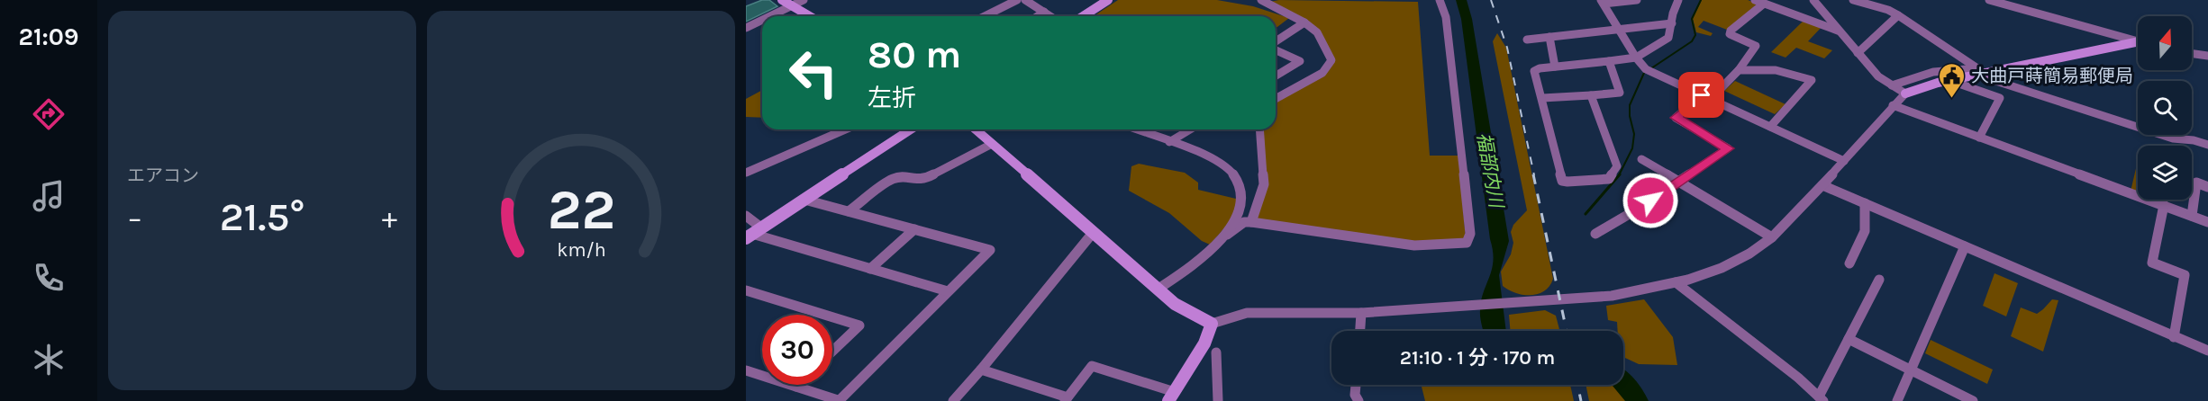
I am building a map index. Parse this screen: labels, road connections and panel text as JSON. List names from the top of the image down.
{
  "water": ["福部内川"],
  "places": {
    "public building": ["大曲戸蒔簡易郵便局"]
  },
  "north": "top",
  "page": {
    "tabs": "21:09",
    "tile": "エアコン",
    "turn": ["80 m", "左折"],
    "heat": ["−", "21.5°", "+"],
    "limit": "30",
    "trip": "21:10 · 1 分 · 170 m",
    "gauge": ["22", "km/h"]
  }
}
